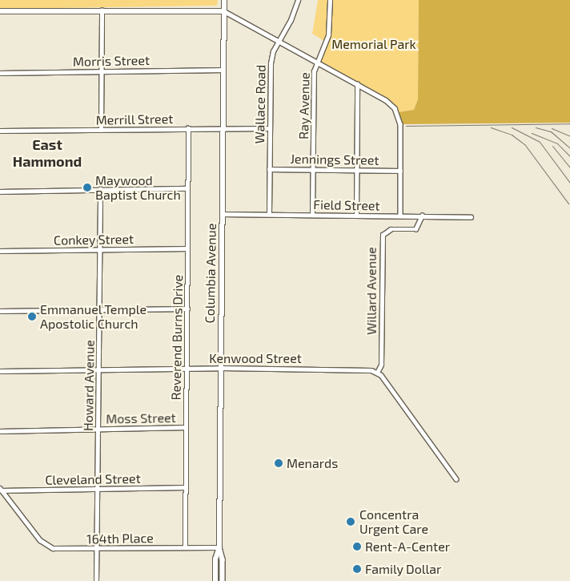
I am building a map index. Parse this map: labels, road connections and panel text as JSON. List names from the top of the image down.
{
  "streets": {
    "street": [
      "Morris Street",
      "Wallace Road",
      "Ray Avenue",
      "Merrill Street",
      "Jennings Street",
      "Field Street",
      "Conkey Street",
      "Columbia Avenue",
      "Willard Avenue",
      "Reverend Burns Drive",
      "Kenwood Street",
      "Howard Avenue",
      "Moss Street",
      "Cleveland Street",
      "164th Place"
    ]
  },
  "crossings": [
    ["Morris Street", "Columbia Avenue"],
    ["Wallace Road", "Merrill Street"],
    ["Wallace Road", "Jennings Street"],
    ["Wallace Road", "Field Street"],
    ["Ray Avenue", "Jennings Street"],
    ["Ray Avenue", "Field Street"],
    ["Merrill Street", "Columbia Avenue"],
    ["Merrill Street", "Reverend Burns Drive"],
    ["Field Street", "Columbia Avenue"],
    ["Field Street", "Willard Avenue"],
    ["Conkey Street", "Reverend Burns Drive"],
    ["Conkey Street", "Howard Avenue"],
    ["Columbia Avenue", "Kenwood Street"],
    ["Columbia Avenue", "164th Place"],
    ["Willard Avenue", "Kenwood Street"],
    ["Reverend Burns Drive", "Kenwood Street"],
    ["Reverend Burns Drive", "Moss Street"],
    ["Reverend Burns Drive", "Cleveland Street"],
    ["Reverend Burns Drive", "164th Place"],
    ["Kenwood Street", "Howard Avenue"],
    ["Howard Avenue", "Moss Street"],
    ["Howard Avenue", "Cleveland Street"],
    ["Howard Avenue", "164th Place"],
    ["Cleveland Street", "164th Place"]
  ],
  "districts": ["East Hammond"],
  "parks": ["Memorial Park"],
  "places": [
    "Maywood Baptist Church",
    "Emmanuel Temple Apostolic Church",
    "Menards",
    "Concentra Urgent Care",
    "Rent-A-Center",
    "Family Dollar"
  ]
}
